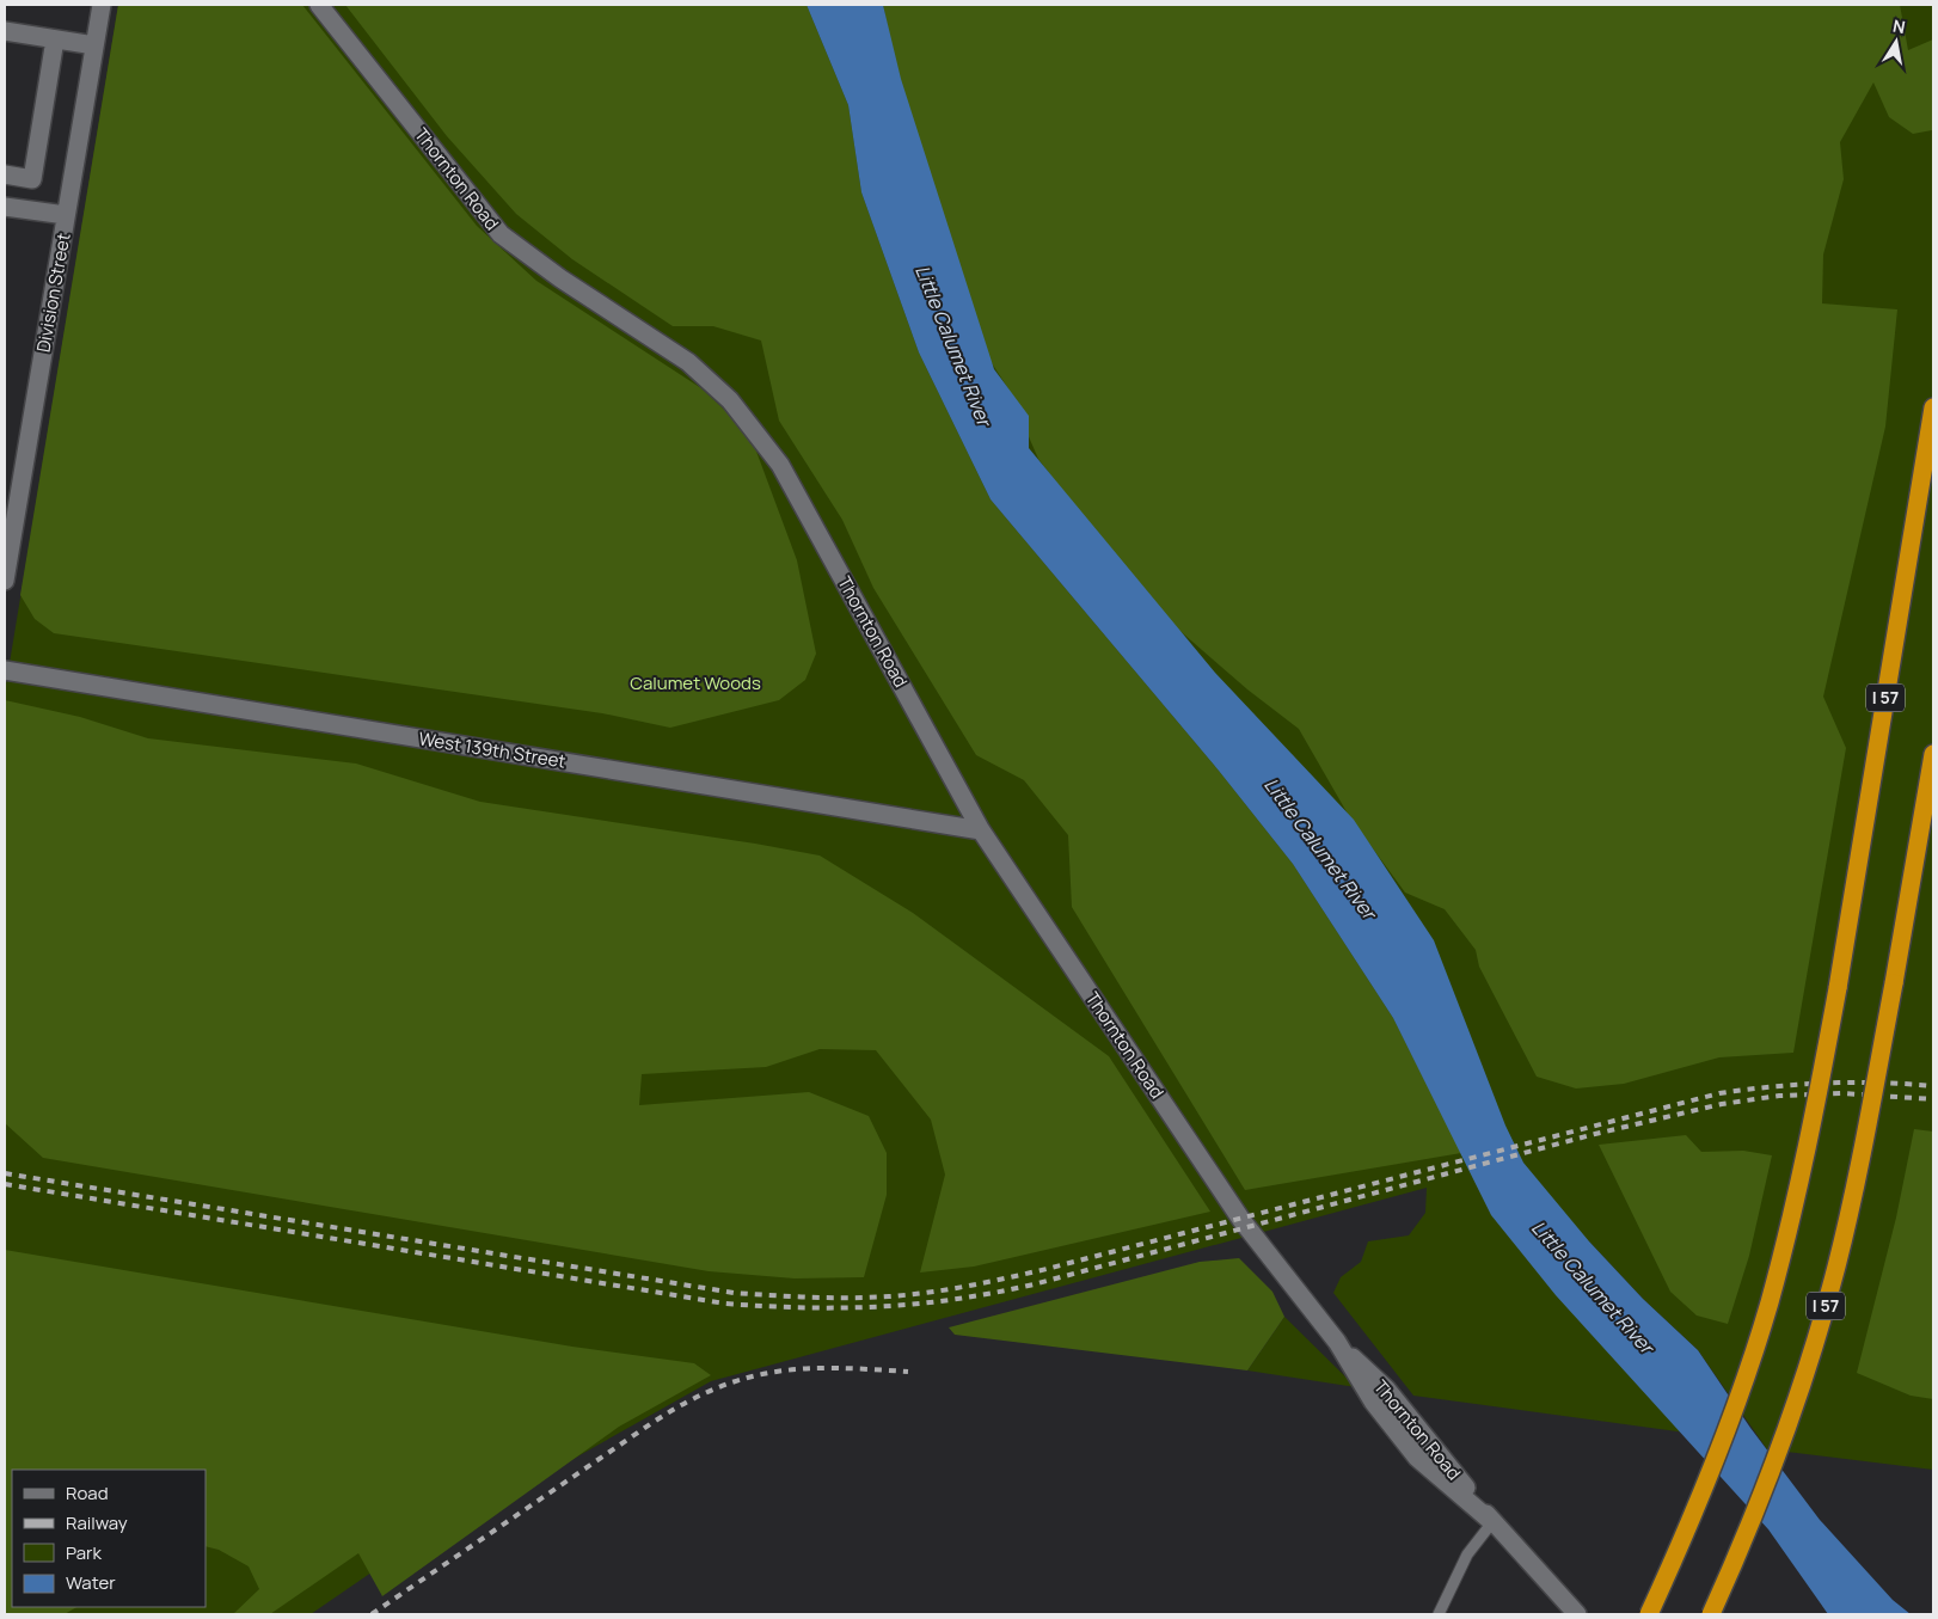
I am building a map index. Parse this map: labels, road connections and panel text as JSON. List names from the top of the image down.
{
  "streets": {
    "highway": ["I 57"],
    "street": ["Thornton Road", "Division Street", "West 139th Street"]
  },
  "crossings": [
    ["Thornton Road", "West 139th Street"]
  ],
  "water": ["Little Calumet River"],
  "parks": ["Calumet Woods"],
  "legend": [
    "Road",
    "Railway",
    "Park",
    "Water"
  ],
  "north": "top"
}
